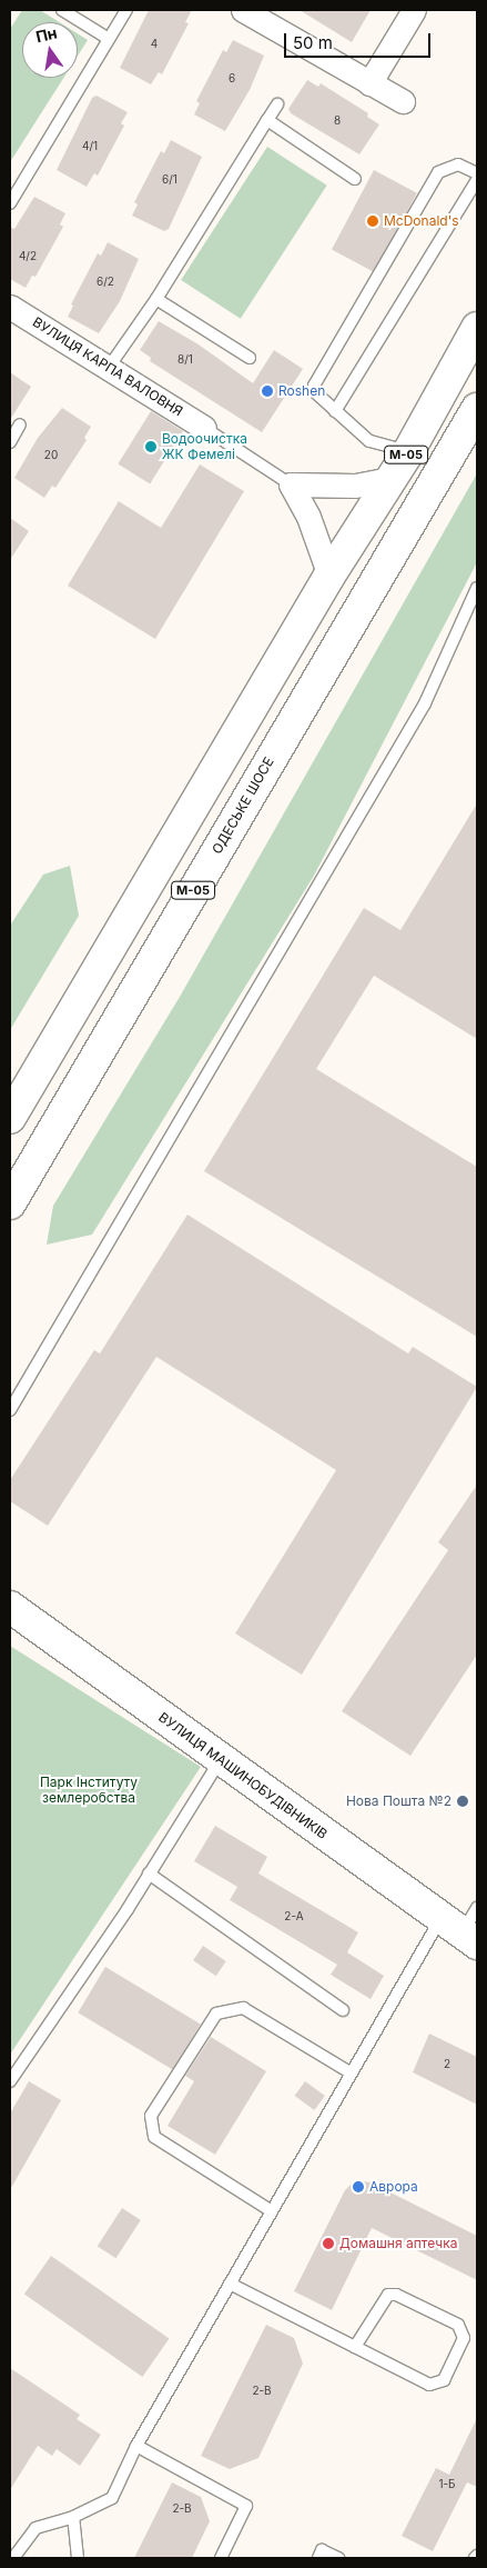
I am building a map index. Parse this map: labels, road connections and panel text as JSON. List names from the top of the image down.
{
  "streets": {
    "main road": ["М-05", "ОДЕСЬКЕ ШОСЕ", "ВУЛИЦЯ МАШИНОБУДІВНИКІВ"],
    "street": ["ВУЛИЦЯ КАРПА ВАЛОВНЯ"]
  },
  "parks": ["Парк Інституту землеробства"],
  "places": [
    "McDonald's",
    "Roshen",
    "Водоочистка ЖК Фемелі",
    "Нова Пошта №2",
    "Аврора",
    "Домашня аптечка"
  ],
  "house_numbers": [
    "4",
    "6",
    "8",
    "4/1",
    "6/1",
    "4/2",
    "6/2",
    "8/1",
    "20",
    "2-А",
    "2",
    "2-В",
    "1-Б",
    "2-В"
  ],
  "scale_bar": "50 m",
  "north": "top"
}
